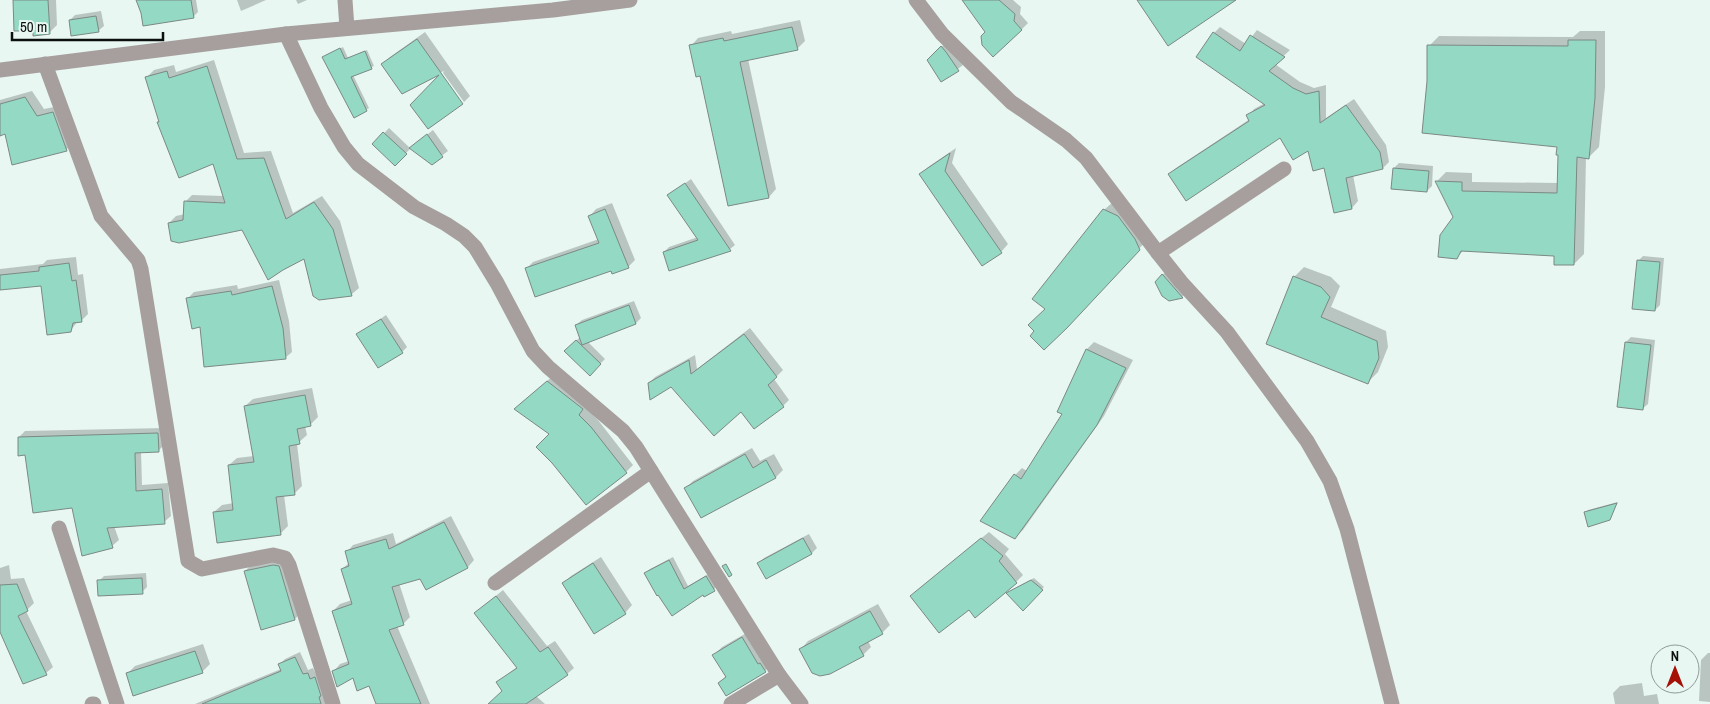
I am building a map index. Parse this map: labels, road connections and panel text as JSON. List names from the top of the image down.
{
  "scale_bar": "50 m",
  "north": "top"
}
